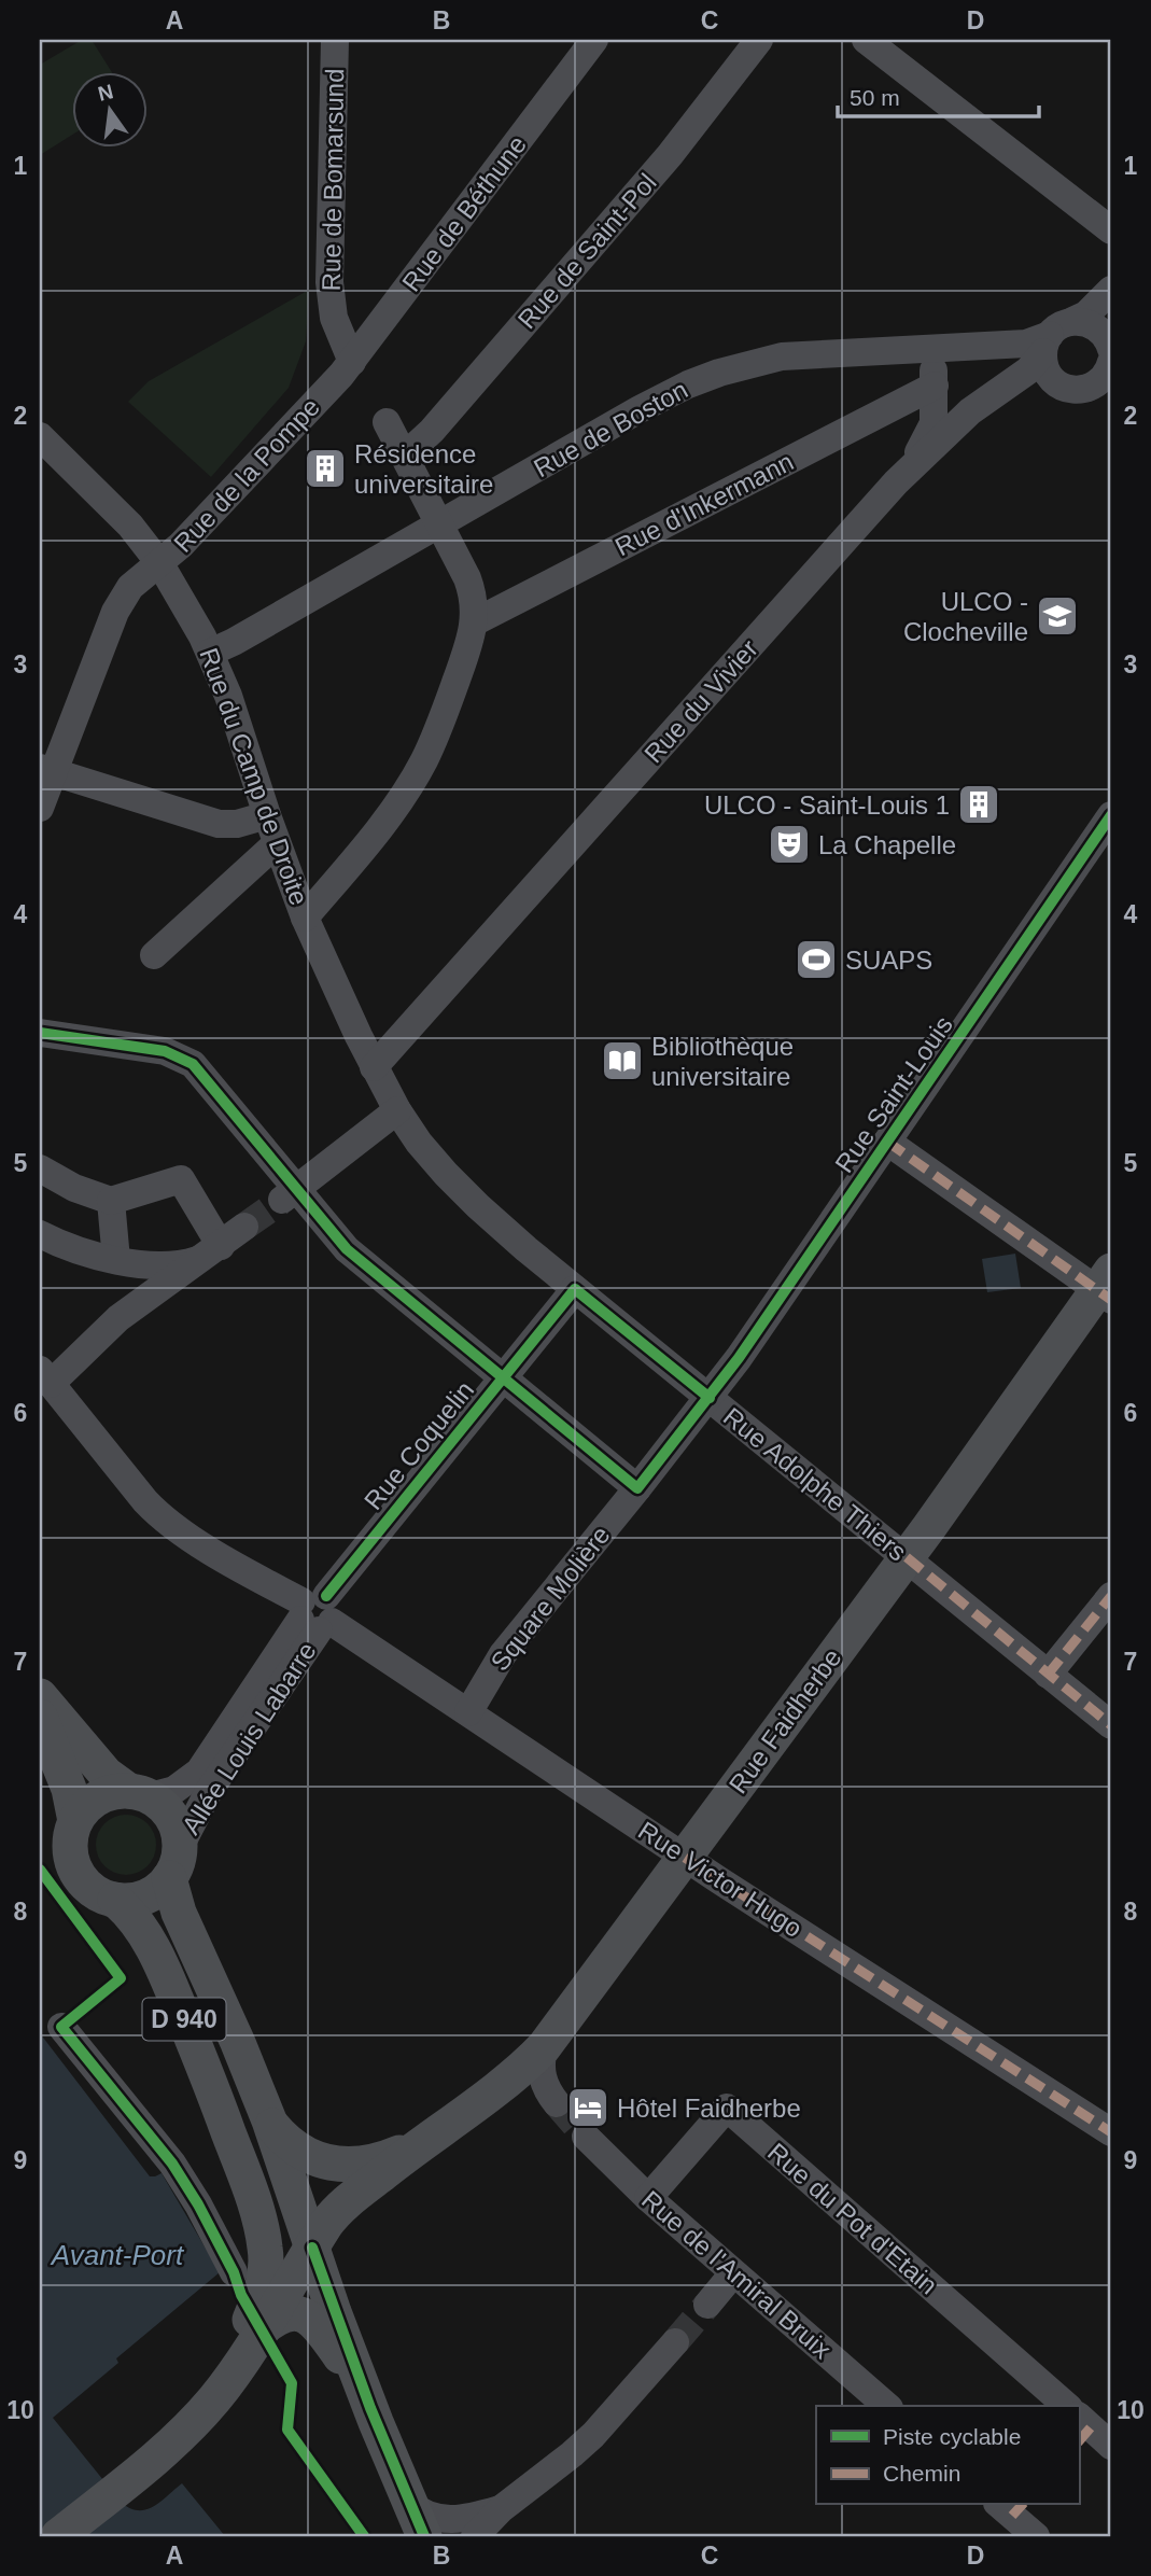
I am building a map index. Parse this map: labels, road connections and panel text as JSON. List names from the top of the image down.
{
  "streets": {
    "main road": ["Rue Faidherbe", "D 940"],
    "street": [
      "Rue de Bomarsund",
      "Rue de Béthune",
      "Rue de Saint-Pol",
      "Rue de Boston",
      "Rue de la Pompe",
      "Rue d'Inkermann",
      "Rue du Vivier",
      "Rue du Camp de Droite",
      "Rue Saint-Louis",
      "Rue Coquelin",
      "Rue Adolphe Thiers",
      "Square Molière",
      "Allée Louis Labarre",
      "Rue Victor Hugo",
      "Rue du Pot d'Etain",
      "Rue de l'Amiral Bruix"
    ]
  },
  "crossings": [
    ["Rue de Bomarsund", "Rue de Béthune"],
    ["Rue de Béthune", "Rue de la Pompe"],
    ["Rue de Boston", "Rue du Vivier"],
    ["Rue de Boston", "Rue du Camp de Droite"],
    ["Rue de la Pompe", "Rue du Camp de Droite"],
    ["Rue du Vivier", "Rue du Camp de Droite"],
    ["Rue du Camp de Droite", "Rue Adolphe Thiers"],
    ["Rue Saint-Louis", "Rue Adolphe Thiers"],
    ["Rue Saint-Louis", "Square Molière"],
    ["Rue Coquelin", "Rue Adolphe Thiers"],
    ["Rue Coquelin", "Allée Louis Labarre"],
    ["Rue Coquelin", "Rue Victor Hugo"],
    ["Rue Adolphe Thiers", "Rue Faidherbe"],
    ["Square Molière", "Rue Victor Hugo"],
    ["Rue Faidherbe", "Rue Victor Hugo"],
    ["Rue Faidherbe", "D 940"],
    ["Allée Louis Labarre", "Rue Victor Hugo"],
    ["Allée Louis Labarre", "D 940"],
    ["Rue du Pot d'Etain", "Rue de l'Amiral Bruix"]
  ],
  "water": ["Avant-Port"],
  "places": {
    "building": ["Résidence universitaire", "ULCO - Saint-Louis 1"],
    "school or university": ["ULCO - Clocheville"],
    "theatre": ["La Chapelle"],
    "sports": ["SUAPS"],
    "library": ["Bibliothèque universitaire"],
    "hotel": ["Hôtel Faidherbe"]
  },
  "legend": ["Piste cyclable", "Chemin"],
  "scale_bar": "50 m",
  "north": "top",
  "grid": {
    "columns": [
      "A",
      "B",
      "C",
      "D"
    ],
    "rows": [
      "1",
      "2",
      "3",
      "4",
      "5",
      "6",
      "7",
      "8",
      "9",
      "10"
    ]
  }
}
